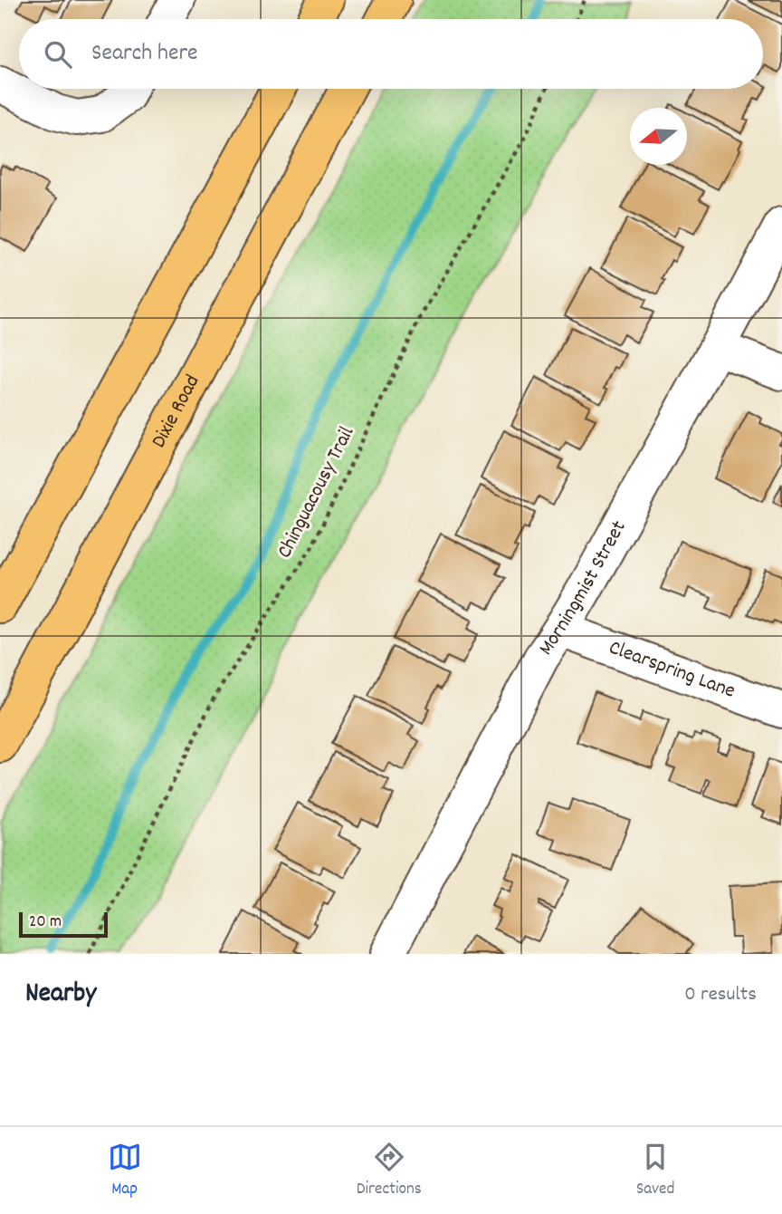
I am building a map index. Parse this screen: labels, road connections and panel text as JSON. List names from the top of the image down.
{
  "streets": {
    "main road": ["Dixie Road"],
    "street": ["Morningmist Street", "Clearspring Lane"],
    "path": ["Chinguacousy Trail"]
  },
  "crossings": [
    ["Morningmist Street", "Clearspring Lane"]
  ],
  "scale_bar": "20 m",
  "north": "left",
  "page": {
    "search": "Search here",
    "scale": "20 m",
    "heading": ["Nearby", "0 results"],
    "nav": ["Map", "Directions", "Saved"]
  }
}
